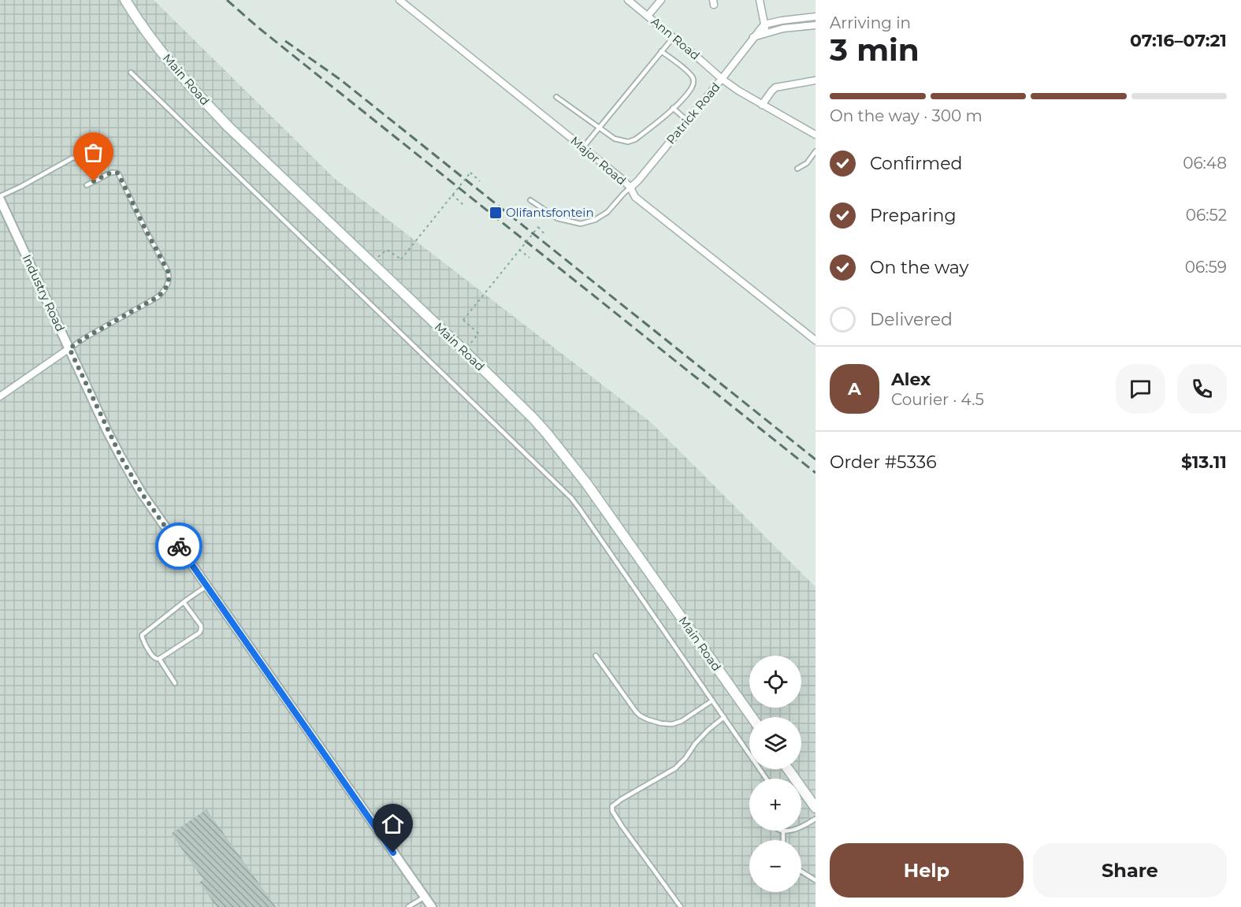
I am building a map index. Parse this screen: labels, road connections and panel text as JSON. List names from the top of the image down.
{
  "streets": {
    "main road": ["Main Road"],
    "street": [
      "Ann Road",
      "Patrick Road",
      "Major Road",
      "Industry Road"
    ]
  },
  "crossings": [
    ["Ann Road", "Patrick Road"],
    ["Patrick Road", "Major Road"]
  ],
  "places": {
    "transit": ["Olifantsfontein"]
  },
  "page": {
    "heading": ["3 min", "Arriving in", "07:16–07:21"],
    "panel": [
      "Alex",
      "Courier · 4.5",
      "Order #5336",
      "$13.11"
    ],
    "bar": "On the way · 300 m",
    "list": [
      ["Confirmed", "06:48"],
      ["Preparing", "06:52"],
      ["On the way", "06:59"],
      "Delivered"
    ],
    "round": "A",
    "map_buttons": ["+", "−"],
    "buttons": ["Help", "Share"]
  }
}
